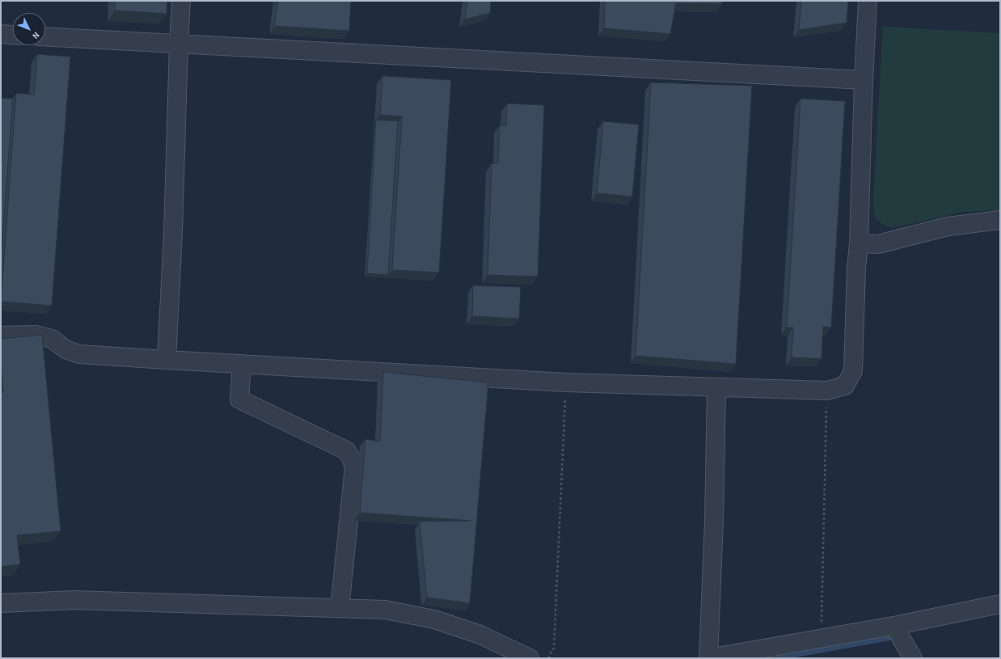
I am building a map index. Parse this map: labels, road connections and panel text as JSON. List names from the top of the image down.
{
  "north": "bottom right"
}
